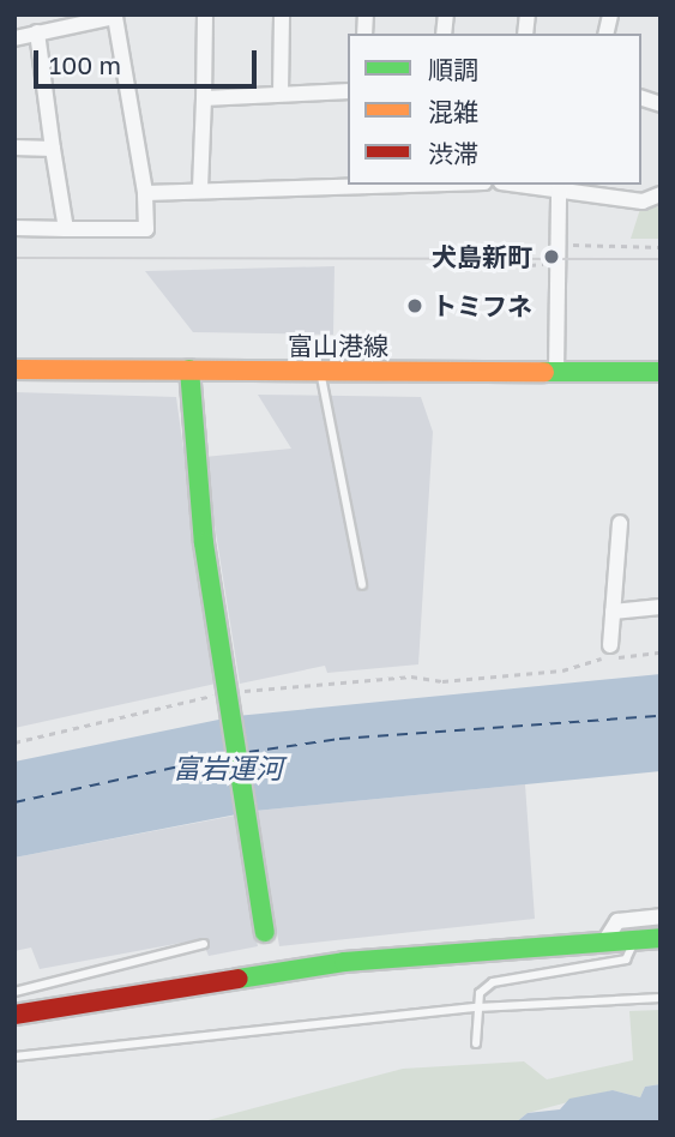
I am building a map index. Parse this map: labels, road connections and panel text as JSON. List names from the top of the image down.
{
  "streets": {
    "street": ["富山港線"]
  },
  "water": ["富岩運河"],
  "places": ["犬島新町", "トミフネ"],
  "legend": ["順調", "混雑", "渋滞"],
  "scale_bar": "100 m"
}
